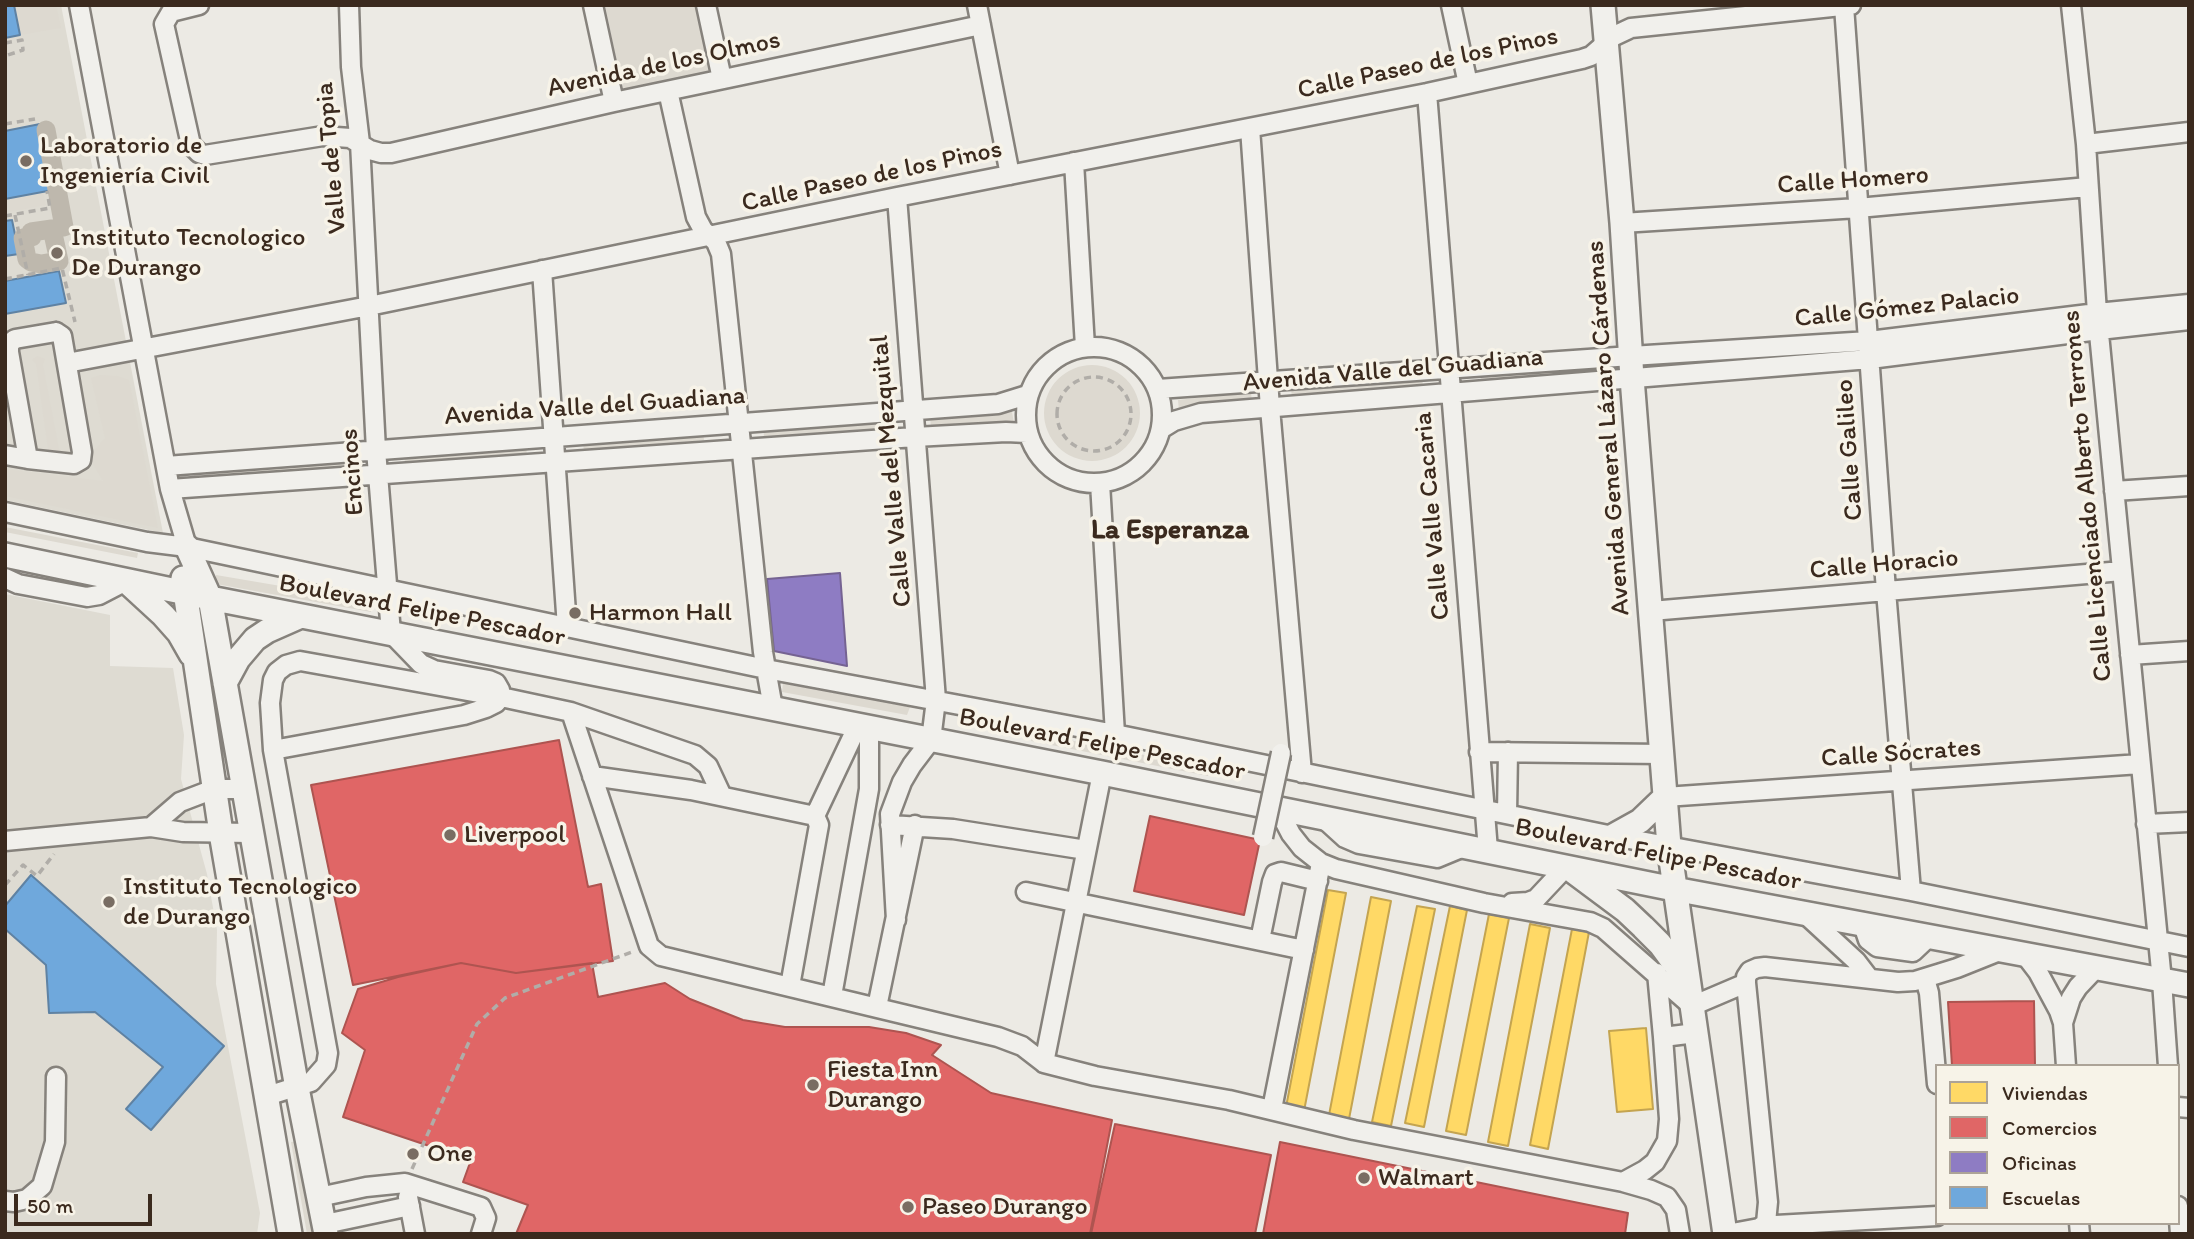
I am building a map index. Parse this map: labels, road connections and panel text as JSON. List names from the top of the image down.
{
  "streets": {
    "main road": ["Avenida General Lázaro Cárdenas", "Boulevard Felipe Pescador"],
    "street": [
      "Calle Paseo de los Pinos",
      "Avenida de los Olmos",
      "Valle de Topia",
      "Calle Homero",
      "Calle Gómez Palacio",
      "Avenida Valle del Guadiana",
      "Calle Galileo",
      "Calle Valle del Mezquital",
      "Encinos",
      "Calle Licenciado Alberto Terrones",
      "Calle Valle Cacaria",
      "Calle Horacio",
      "Calle Sócrates"
    ]
  },
  "crossings": [
    ["Calle Paseo de los Pinos", "Valle de Topia"],
    ["Calle Paseo de los Pinos", "Avenida General Lázaro Cárdenas"],
    ["Calle Paseo de los Pinos", "Calle Galileo"],
    ["Calle Paseo de los Pinos", "Calle Valle del Mezquital"],
    ["Calle Paseo de los Pinos", "Encinos"],
    ["Calle Paseo de los Pinos", "Calle Valle Cacaria"],
    ["Avenida de los Olmos", "Valle de Topia"],
    ["Valle de Topia", "Encinos"],
    ["Calle Homero", "Avenida General Lázaro Cárdenas"],
    ["Calle Homero", "Calle Galileo"],
    ["Calle Homero", "Calle Licenciado Alberto Terrones"],
    ["Calle Gómez Palacio", "Avenida Valle del Guadiana"],
    ["Calle Gómez Palacio", "Avenida General Lázaro Cárdenas"],
    ["Calle Gómez Palacio", "Calle Galileo"],
    ["Calle Gómez Palacio", "Calle Licenciado Alberto Terrones"],
    ["Avenida Valle del Guadiana", "Avenida General Lázaro Cárdenas"],
    ["Avenida Valle del Guadiana", "Calle Valle del Mezquital"],
    ["Avenida Valle del Guadiana", "Encinos"],
    ["Avenida Valle del Guadiana", "Calle Valle Cacaria"],
    ["Avenida General Lázaro Cárdenas", "Calle Horacio"],
    ["Avenida General Lázaro Cárdenas", "Boulevard Felipe Pescador"],
    ["Avenida General Lázaro Cárdenas", "Calle Sócrates"],
    ["Calle Galileo", "Calle Horacio"],
    ["Calle Galileo", "Boulevard Felipe Pescador"],
    ["Calle Galileo", "Calle Sócrates"],
    ["Calle Valle del Mezquital", "Boulevard Felipe Pescador"],
    ["Encinos", "Boulevard Felipe Pescador"],
    ["Calle Licenciado Alberto Terrones", "Calle Horacio"],
    ["Calle Licenciado Alberto Terrones", "Boulevard Felipe Pescador"],
    ["Calle Licenciado Alberto Terrones", "Calle Sócrates"],
    ["Calle Valle Cacaria", "Boulevard Felipe Pescador"]
  ],
  "districts": ["La Esperanza"],
  "places": [
    "Laboratorio de Ingeniería Civil",
    "Instituto Tecnologico De Durango",
    "Harmon Hall",
    "Liverpool",
    "Instituto Tecnologico de Durango",
    "Fiesta Inn Durango",
    "One",
    "Walmart",
    "Paseo Durango"
  ],
  "legend": [
    "Viviendas",
    "Comercios",
    "Oficinas",
    "Escuelas"
  ],
  "scale_bar": "50 m"
}
